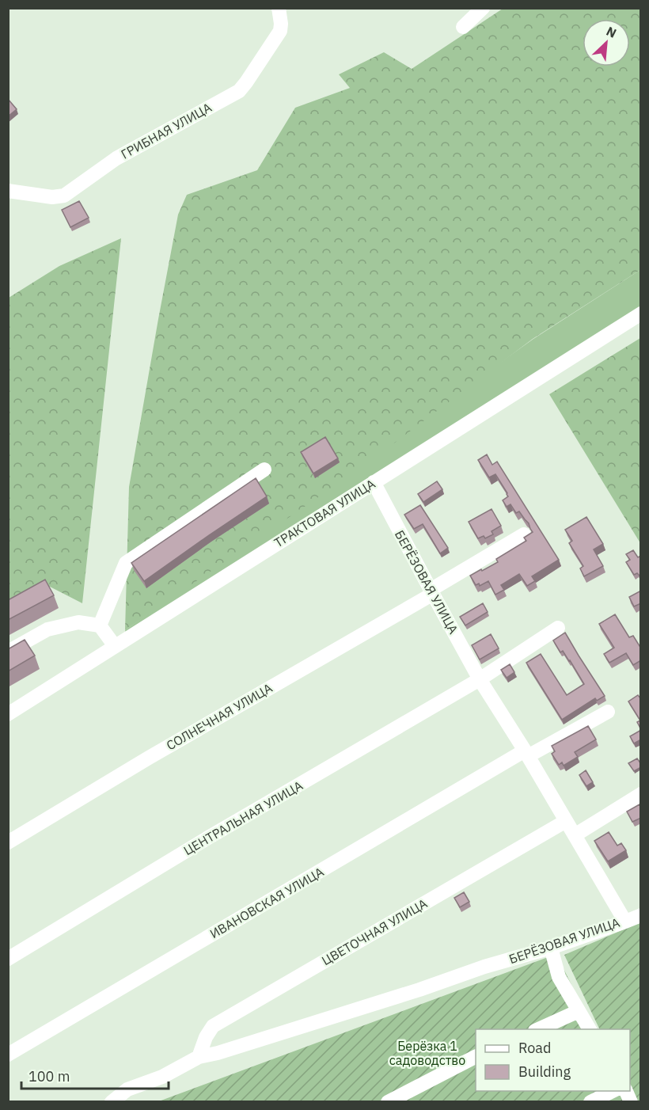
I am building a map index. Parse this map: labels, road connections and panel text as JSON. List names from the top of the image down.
{
  "streets": {
    "street": [
      "ГРИБНАЯ УЛИЦА",
      "ТРАКТОВАЯ УЛИЦА",
      "БЕРЁЗОВАЯ УЛИЦА",
      "СОЛНЕЧНАЯ УЛИЦА",
      "ЦЕНТРАЛЬНАЯ УЛИЦА",
      "ИВАНОВСКАЯ УЛИЦА",
      "ЦВЕТОЧНАЯ УЛИЦА"
    ]
  },
  "crossings": [
    ["ТРАКТОВАЯ УЛИЦА", "БЕРЁЗОВАЯ УЛИЦА"],
    ["БЕРЁЗОВАЯ УЛИЦА", "СОЛНЕЧНАЯ УЛИЦА"],
    ["БЕРЁЗОВАЯ УЛИЦА", "ЦЕНТРАЛЬНАЯ УЛИЦА"],
    ["БЕРЁЗОВАЯ УЛИЦА", "ИВАНОВСКАЯ УЛИЦА"],
    ["БЕРЁЗОВАЯ УЛИЦА", "ЦВЕТОЧНАЯ УЛИЦА"]
  ],
  "parks": ["Берёзка 1 садоводство"],
  "legend": ["Road", "Building"],
  "scale_bar": "100 m",
  "north": "top right"
}
